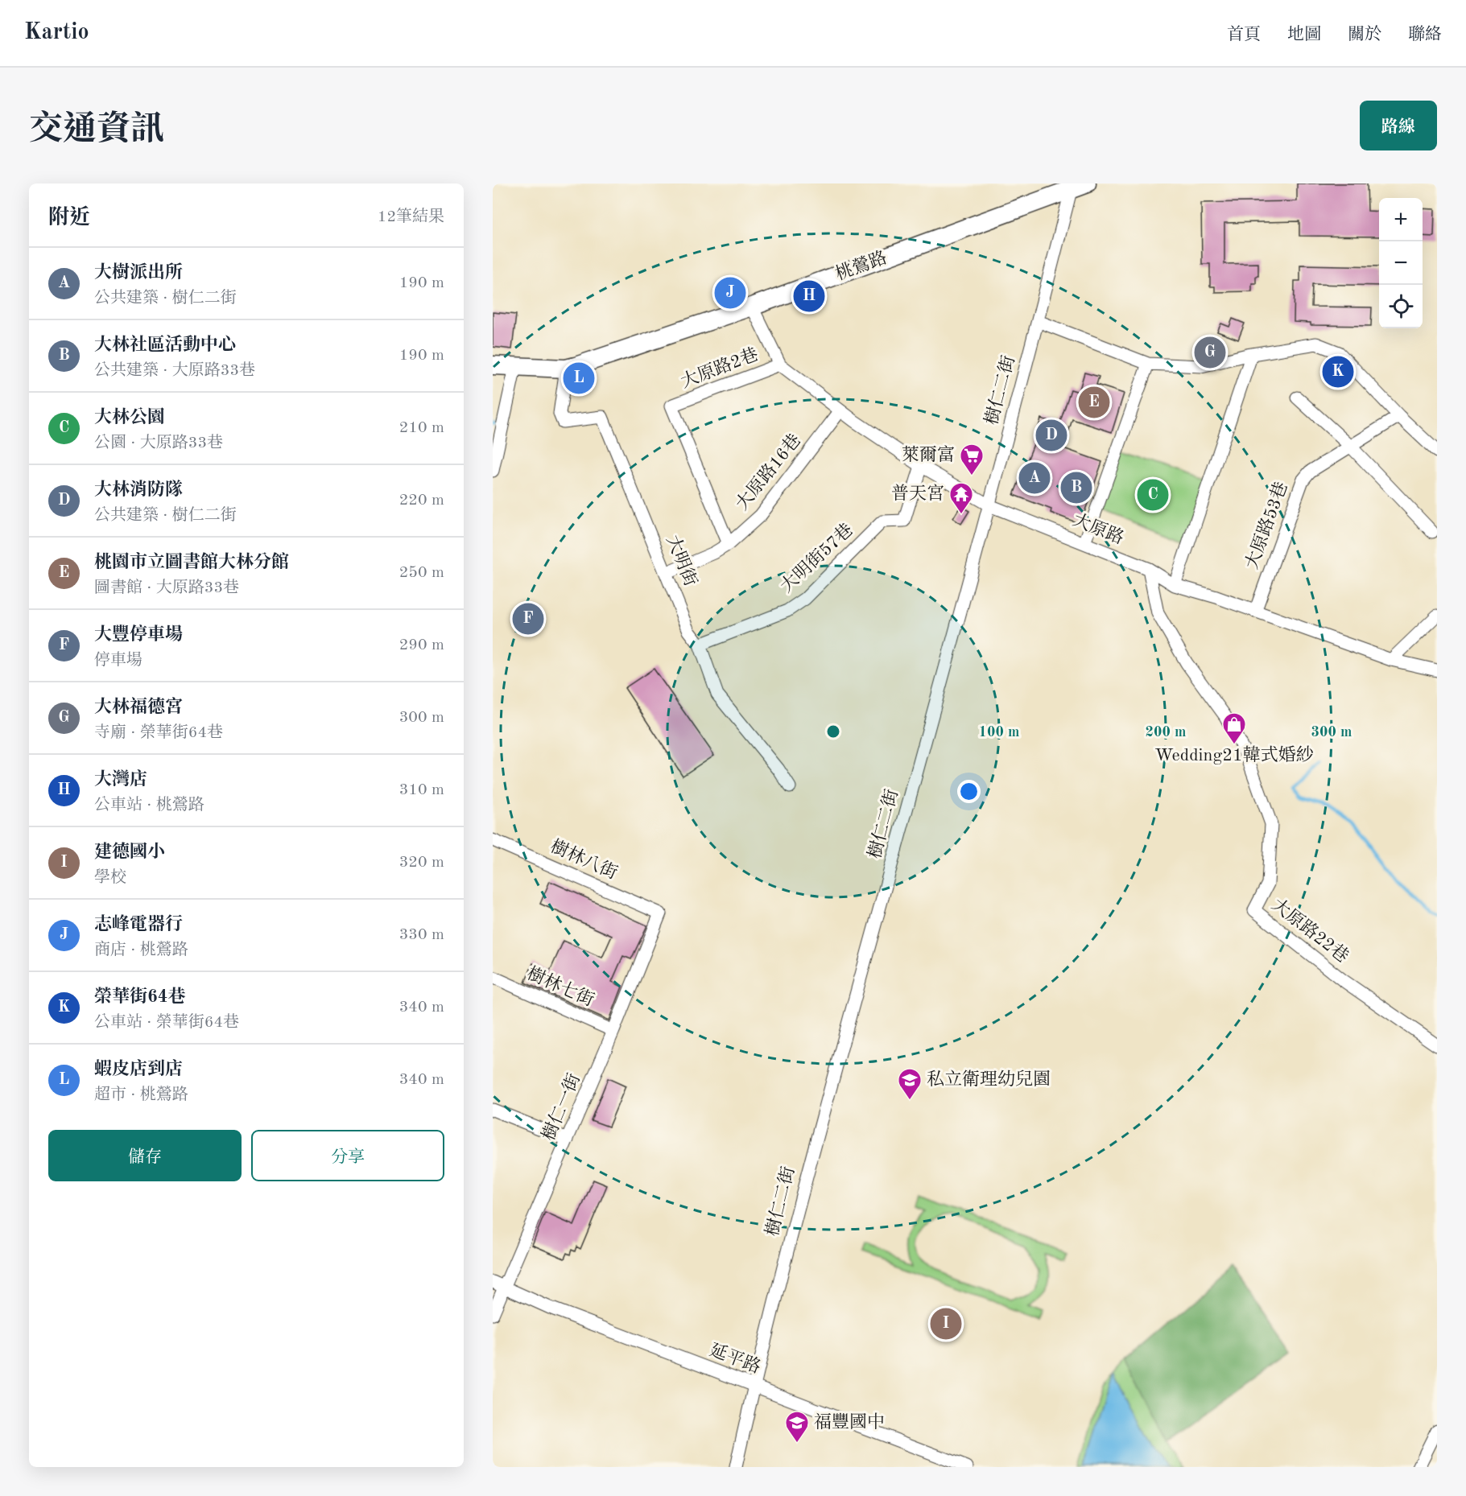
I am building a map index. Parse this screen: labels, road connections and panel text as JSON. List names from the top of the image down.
{
  "streets": {
    "main road": ["桃鶯路"],
    "street": [
      "大原路2巷",
      "樹仁二街",
      "大原路16巷",
      "大原路53巷",
      "大原路",
      "大明街57巷",
      "大明街",
      "樹林八街",
      "大原路22巷",
      "樹林七街",
      "樹仁一街",
      "延平路"
    ]
  },
  "crossings": [
    ["桃鶯路", "樹仁二街"],
    ["桃鶯路", "大原路"],
    ["桃鶯路", "大明街"],
    ["大原路2巷", "大原路16巷"],
    ["大原路2巷", "大原路"],
    ["樹仁二街", "大原路"],
    ["樹仁二街", "延平路"],
    ["大原路16巷", "大原路"],
    ["大原路16巷", "大明街"],
    ["大原路53巷", "大原路"],
    ["大原路", "大明街57巷"],
    ["大原路", "大原路22巷"],
    ["大明街57巷", "大明街"],
    ["樹林八街", "樹仁一街"],
    ["樹林七街", "樹仁一街"],
    ["樹仁一街", "延平路"]
  ],
  "places": {
    "supermarket": ["萊爾富"],
    "temple": ["普天宮"],
    "shop": ["Wedding21韓式婚紗"],
    "school or university": ["私立衛理幼兒園", "福豐國中"]
  },
  "page": {
    "header": "Kartio",
    "nav": [
      "首頁",
      "地圖",
      "關於",
      "聯絡"
    ],
    "title": "交通資訊",
    "buttons": [
      "路線",
      ["儲存", "分享"]
    ],
    "heading": ["附近", "12筆結果"],
    "map_buttons": ["+", "−"],
    "list": [
      {
        "mark": "A",
        "name": "大樹派出所",
        "note": "公共建築 · 樹仁二街",
        "value": "190 m"
      },
      {
        "mark": "B",
        "name": "大林社區活動中心",
        "note": "公共建築 · 大原路33巷",
        "value": "190 m"
      },
      {
        "mark": "C",
        "name": "大林公園",
        "note": "公園 · 大原路33巷",
        "value": "210 m"
      },
      {
        "mark": "D",
        "name": "大林消防隊",
        "note": "公共建築 · 樹仁二街",
        "value": "220 m"
      },
      {
        "mark": "E",
        "name": "桃園市立圖書館大林分館",
        "note": "圖書館 · 大原路33巷",
        "value": "250 m"
      },
      {
        "mark": "F",
        "name": "大豐停車場",
        "note": "停車場",
        "value": "290 m"
      },
      {
        "mark": "G",
        "name": "大林福德宮",
        "note": "寺廟 · 榮華街64巷",
        "value": "300 m"
      },
      {
        "mark": "H",
        "name": "大灣店",
        "note": "公車站 · 桃鶯路",
        "value": "310 m"
      },
      {
        "mark": "I",
        "name": "建德國小",
        "note": "學校",
        "value": "320 m"
      },
      {
        "mark": "J",
        "name": "志峰電器行",
        "note": "商店 · 桃鶯路",
        "value": "330 m"
      },
      {
        "mark": "K",
        "name": "榮華街64巷",
        "note": "公車站 · 榮華街64巷",
        "value": "340 m"
      },
      {
        "mark": "L",
        "name": "蝦皮店到店",
        "note": "超市 · 桃鶯路",
        "value": "340 m"
      }
    ],
    "pins": [
      "J",
      "H",
      "G",
      "K",
      "L",
      "E",
      "D",
      "A",
      "B",
      "C",
      "F",
      "I"
    ]
  },
  "rings": ["100 m", "200 m", "300 m"]
}
